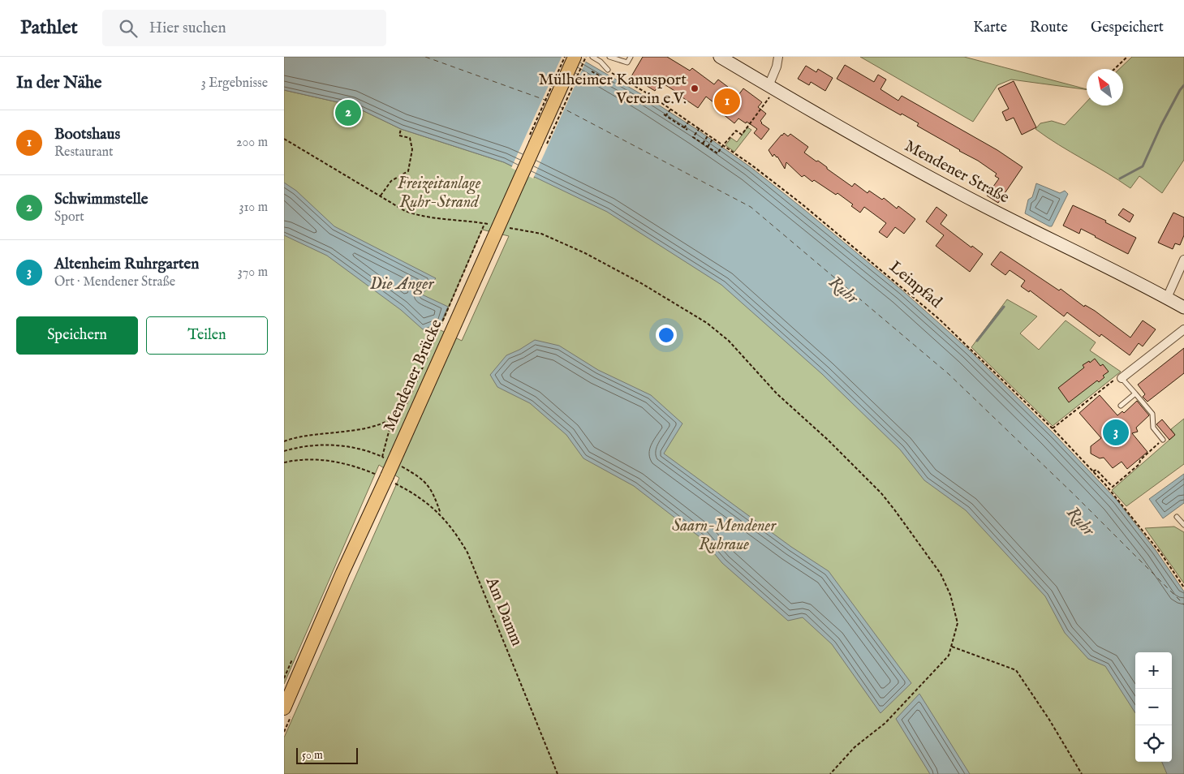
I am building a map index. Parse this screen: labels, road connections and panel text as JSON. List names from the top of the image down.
{
  "streets": {
    "main road": ["Mendener Straße", "Mendener Brücke"],
    "path": ["Leinpfad", "Am Damm"]
  },
  "crossings": [
    ["Mendener Brücke", "Am Damm"]
  ],
  "water": ["Die Anger", "Ruhr"],
  "parks": ["Freizeitanlage Ruhr-Strand", "Saarn-Mendener Ruhraue"],
  "places": ["Mülheimer Kanusport Verein e.V."],
  "scale_bar": "50 m",
  "north": "top left",
  "page": {
    "header": "Pathlet",
    "search": "Hier suchen",
    "nav": ["Karte", "Route", "Gespeichert"],
    "heading": ["In der Nähe", "3 Ergebnisse"],
    "pins": ["1", "2", "3"],
    "list": [
      {
        "mark": "1",
        "name": "Bootshaus",
        "note": "Restaurant",
        "value": "200 m"
      },
      {
        "mark": "2",
        "name": "Schwimmstelle",
        "note": "Sport",
        "value": "310 m"
      },
      {
        "mark": "3",
        "name": "Altenheim Ruhrgarten",
        "note": "Ort · Mendener Straße",
        "value": "370 m"
      }
    ],
    "buttons": ["Speichern", "Teilen"],
    "map_buttons": ["+", "−"],
    "scale": "50 m"
  }
}
